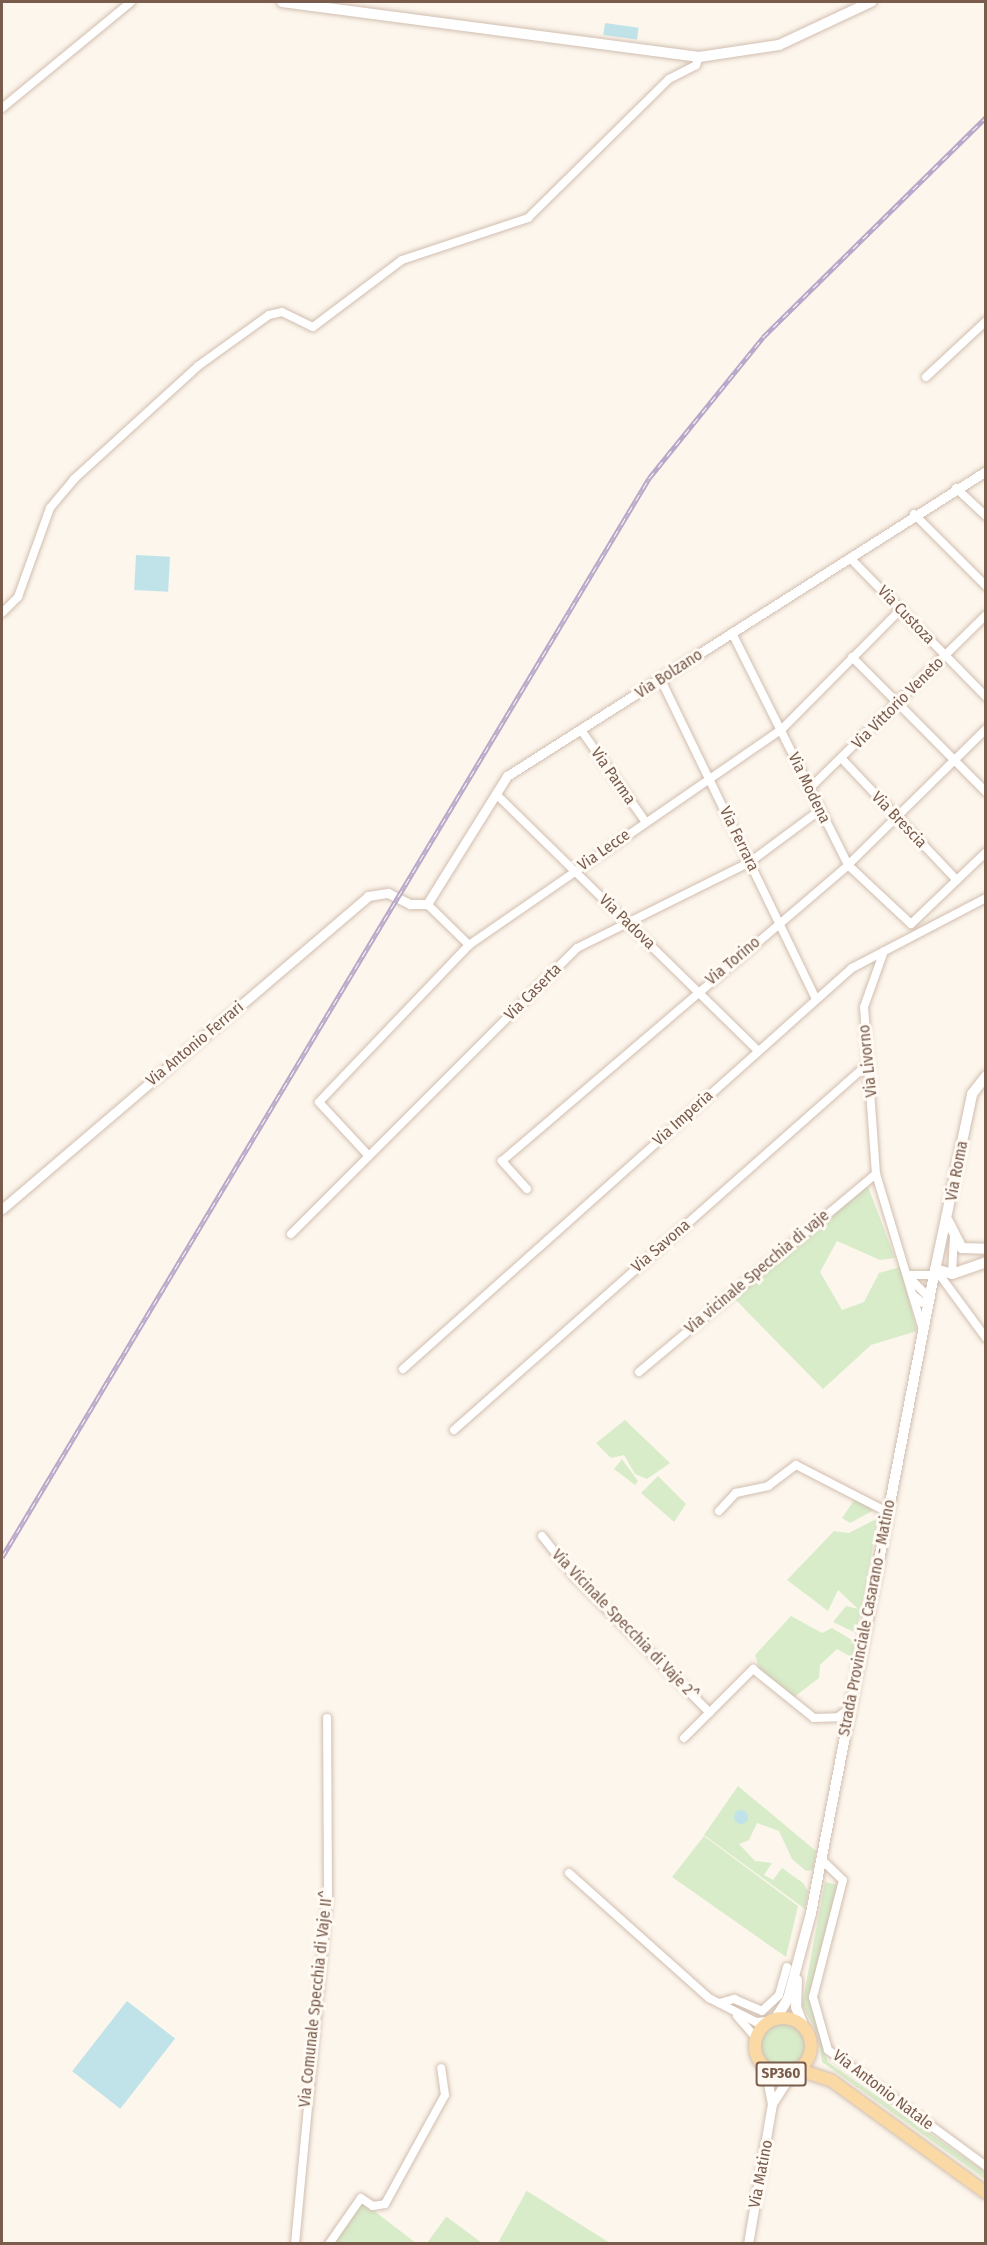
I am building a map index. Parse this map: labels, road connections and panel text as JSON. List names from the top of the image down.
{
  "streets": {
    "main road": ["Via Roma", "Strada Provinciale Casarano - Matino", "SP360"],
    "street": [
      "Via Custoza",
      "Via Bolzano",
      "Via Vittorio Veneto",
      "Via Parma",
      "Via Modena",
      "Via Brescia",
      "Via Ferrara",
      "Via Lecce",
      "Via Padova",
      "Via Torino",
      "Via Caserta",
      "Via Antonio Ferrari",
      "Via Livorno",
      "Via Imperia",
      "Via Savona",
      "Via vicinale Specchia di vaje",
      "Via Vicinale Specchia di Vaje 2^",
      "Via Comunale Specchia di Vaje II^",
      "Via Antonio Natale",
      "Via Matino"
    ]
  },
  "crossings": [
    ["Via Custoza", "Via Bolzano"],
    ["Via Custoza", "Via Vittorio Veneto"],
    ["Via Custoza", "Via Lecce"],
    ["Via Bolzano", "Via Parma"],
    ["Via Bolzano", "Via Modena"],
    ["Via Bolzano", "Via Ferrara"],
    ["Via Bolzano", "Via Padova"],
    ["Via Bolzano", "Via Antonio Ferrari"],
    ["Via Vittorio Veneto", "Via Modena"],
    ["Via Vittorio Veneto", "Via Brescia"],
    ["Via Parma", "Via Lecce"],
    ["Via Modena", "Via Brescia"],
    ["Via Modena", "Via Lecce"],
    ["Via Modena", "Via Torino"],
    ["Via Modena", "Via Caserta"],
    ["Via Brescia", "Via Torino"],
    ["Via Ferrara", "Via Lecce"],
    ["Via Ferrara", "Via Torino"],
    ["Via Ferrara", "Via Caserta"],
    ["Via Ferrara", "Via Imperia"],
    ["Via Lecce", "Via Padova"],
    ["Via Lecce", "Via Caserta"],
    ["Via Padova", "Via Torino"],
    ["Via Padova", "Via Caserta"],
    ["Via Padova", "Via Imperia"],
    ["Via Livorno", "Via Imperia"],
    ["Via Livorno", "Via Savona"],
    ["Via Livorno", "Via vicinale Specchia di vaje"],
    ["Via Livorno", "Strada Provinciale Casarano - Matino"],
    ["Via Roma", "Strada Provinciale Casarano - Matino"],
    ["Strada Provinciale Casarano - Matino", "Via Vicinale Specchia di Vaje 2^"],
    ["Strada Provinciale Casarano - Matino", "SP360"],
    ["Strada Provinciale Casarano - Matino", "Via Antonio Natale"],
    ["Strada Provinciale Casarano - Matino", "Via Matino"],
    ["SP360", "Via Matino"]
  ]
}
